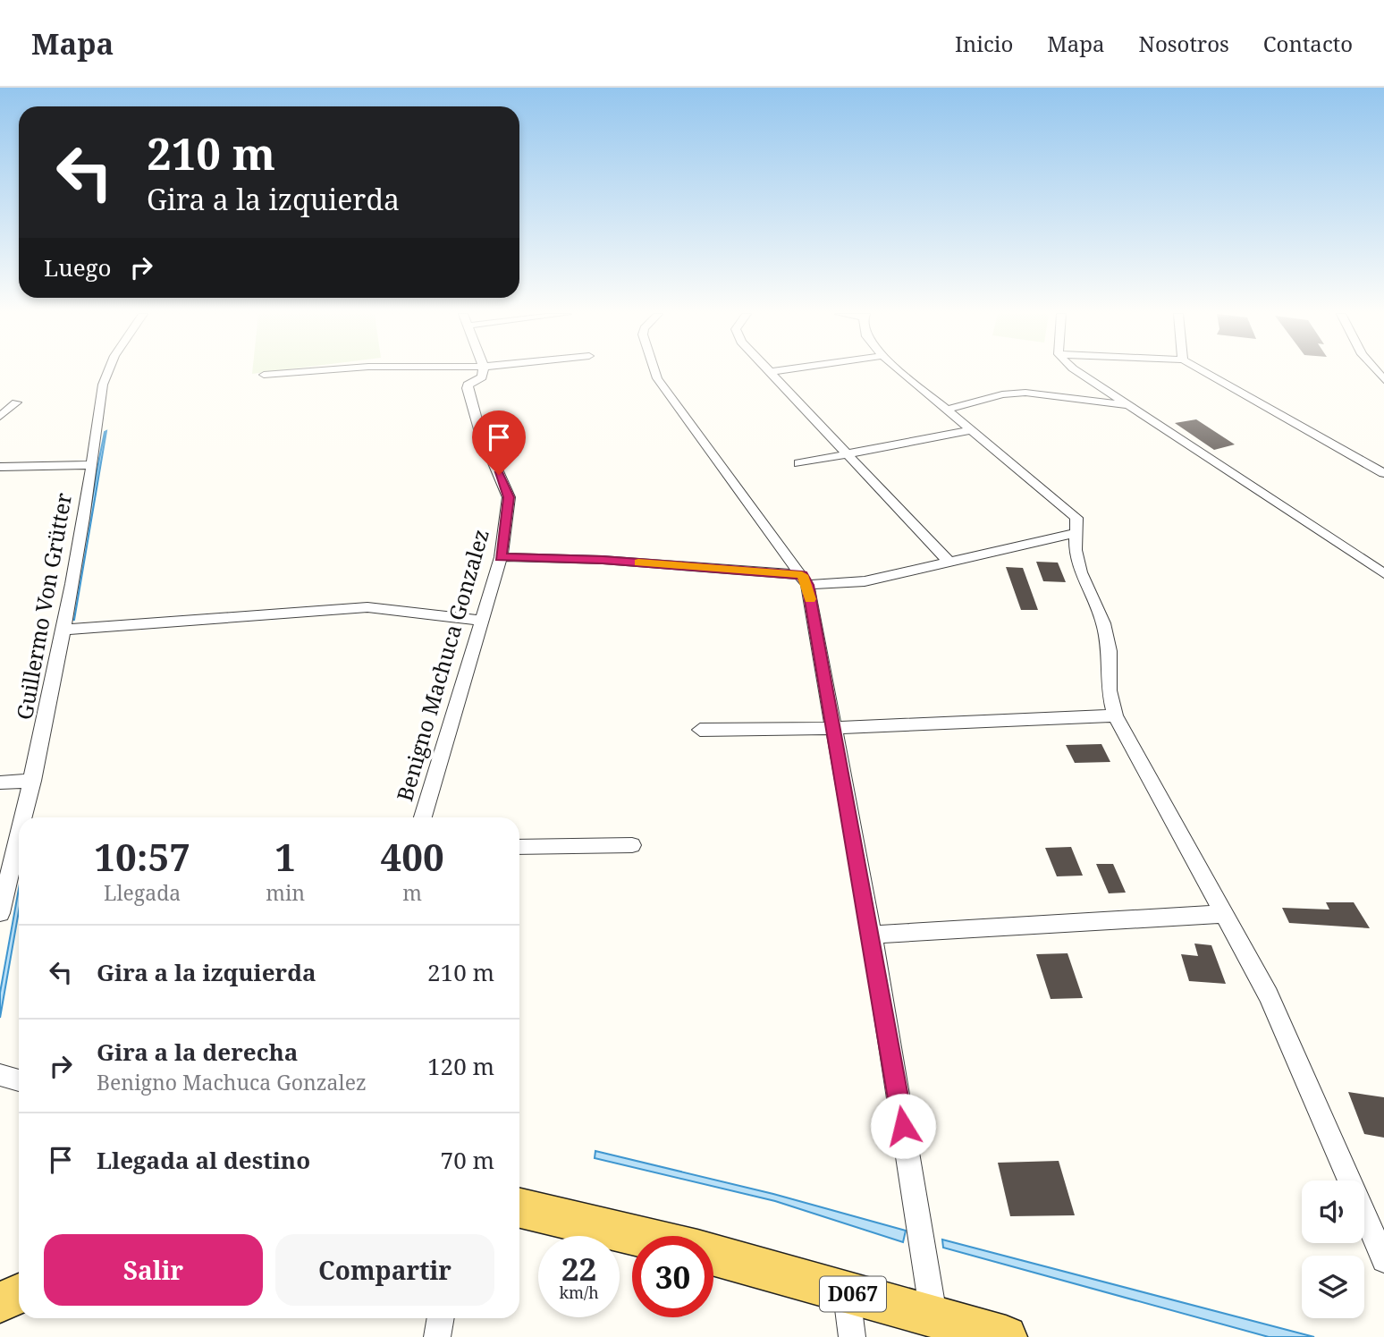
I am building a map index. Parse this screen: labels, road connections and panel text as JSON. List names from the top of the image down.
{
  "streets": {
    "main road": ["D067"],
    "street": ["Guillermo Von Grütter", "Benigno Machuca Gonzalez"]
  },
  "page": {
    "header": "Mapa",
    "nav": [
      "Inicio",
      "Mapa",
      "Nosotros",
      "Contacto"
    ],
    "turn": ["210 m", "Gira a la izquierda"],
    "then": "Luego",
    "eta": [
      "10:57",
      "Llegada",
      "1",
      "min",
      "400",
      "m"
    ],
    "list": [
      {
        "name": "Gira a la izquierda",
        "value": "210 m"
      },
      {
        "name": "Gira a la derecha",
        "note": "Benigno Machuca Gonzalez",
        "value": "120 m"
      },
      {
        "name": "Llegada al destino",
        "value": "70 m"
      }
    ],
    "buttons": ["Salir", "Compartir"],
    "speed": "22 km/h",
    "limit": "30"
  }
}
